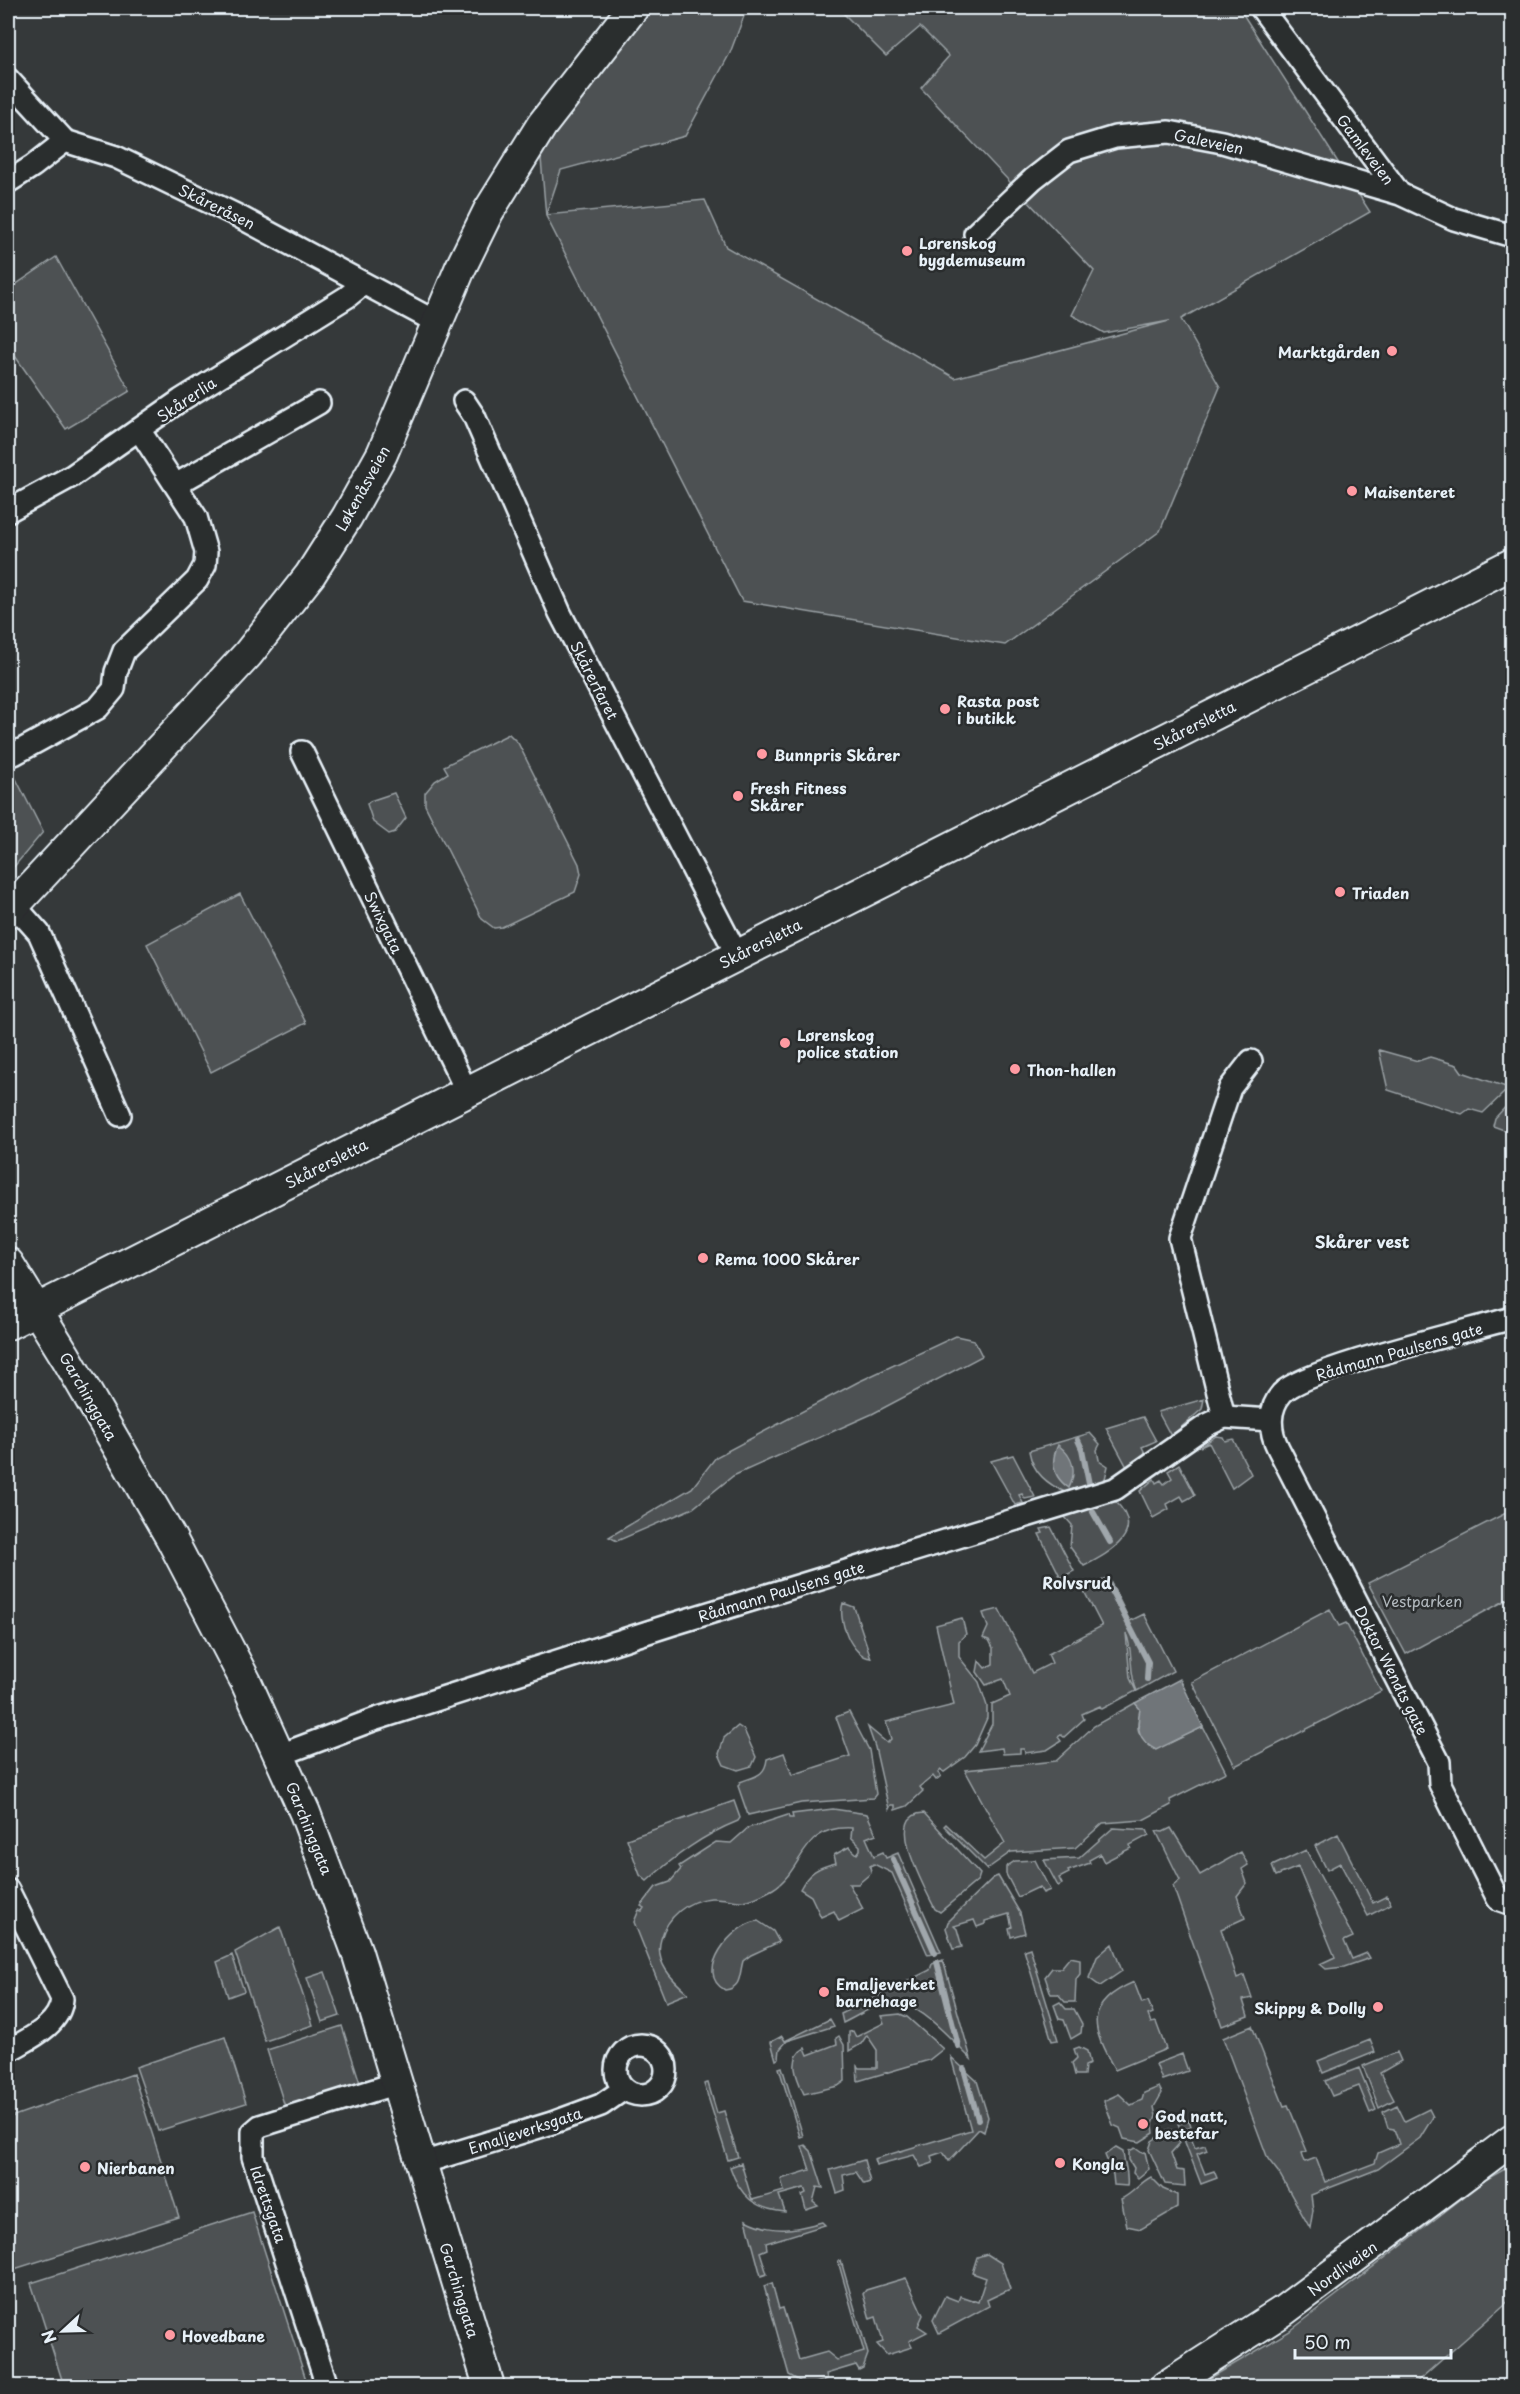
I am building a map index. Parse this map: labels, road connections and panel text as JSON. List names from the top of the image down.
{
  "streets": {
    "street": [
      "Galeveien",
      "Gamleveien",
      "Skåreråsen",
      "Skårerlia",
      "Løkenåsveien",
      "Skårerfaret",
      "Skårersletta",
      "Swixgata",
      "Rådmann Paulsens gate",
      "Garchinggata",
      "Doktor Wendts gate",
      "Emaljeverksgata",
      "Idrettsgata",
      "Nordliveien"
    ]
  },
  "crossings": [
    ["Galeveien", "Gamleveien"],
    ["Skåreråsen", "Skårerlia"],
    ["Skåreråsen", "Løkenåsveien"],
    ["Skårerfaret", "Skårersletta"],
    ["Skårersletta", "Swixgata"],
    ["Skårersletta", "Garchinggata"],
    ["Rådmann Paulsens gate", "Garchinggata"],
    ["Rådmann Paulsens gate", "Doktor Wendts gate"],
    ["Garchinggata", "Emaljeverksgata"],
    ["Garchinggata", "Idrettsgata"]
  ],
  "districts": ["Skårer vest", "Rolvsrud"],
  "parks": ["Vestparken"],
  "places": [
    "Lørenskog bygdemuseum",
    "Marktgården",
    "Maisenteret",
    "Rasta post i butikk",
    "Bunnpris Skårer",
    "Fresh Fitness Skårer",
    "Triaden",
    "Lørenskog police station",
    "Thon-hallen",
    "Rema 1000 Skårer",
    "Emaljeverket barnehage",
    "Skippy & Dolly",
    "God natt, bestefar",
    "Kongla",
    "Nierbanen",
    "Hovedbane"
  ],
  "scale_bar": "50 m",
  "north": "left"
}
